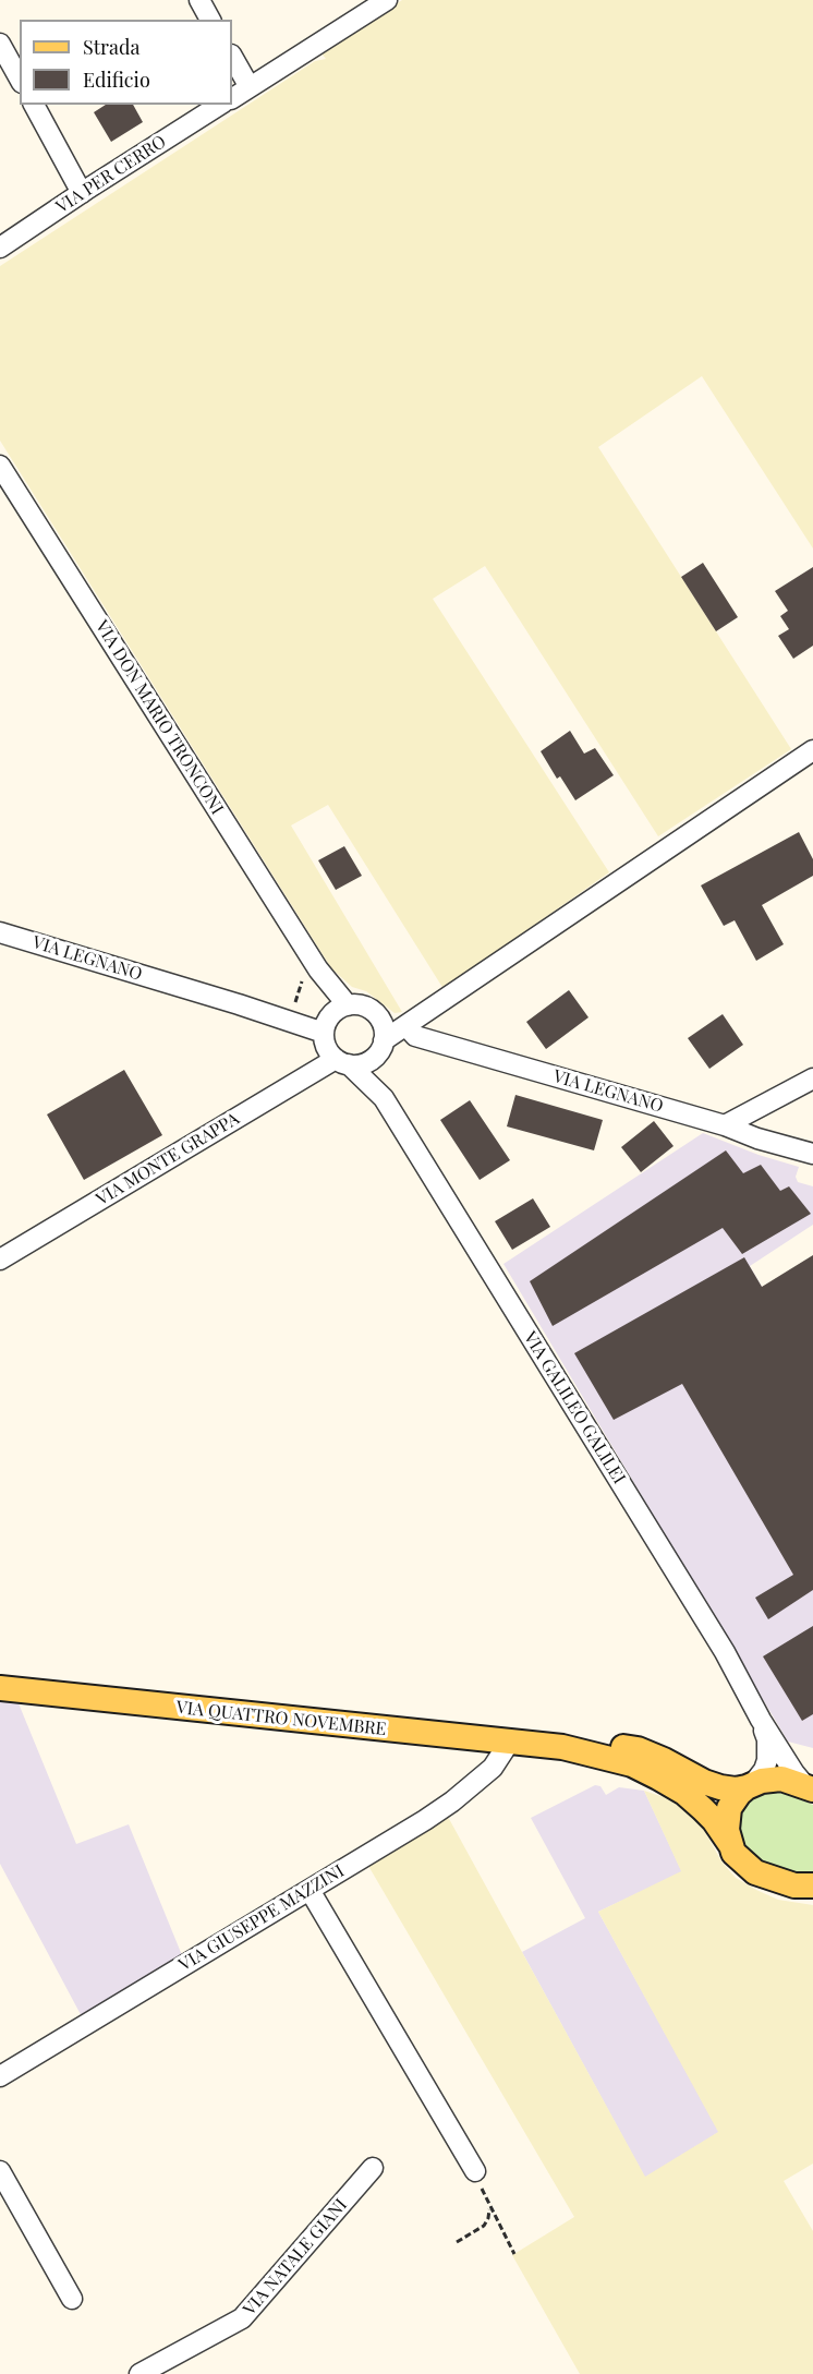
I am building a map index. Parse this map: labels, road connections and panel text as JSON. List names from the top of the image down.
{
  "streets": {
    "main road": ["VIA QUATTRO NOVEMBRE"],
    "street": [
      "VIA PER CERRO",
      "VIA DON MARIO TRONCONI",
      "VIA LEGNANO",
      "VIA MONTE GRAPPA",
      "VIA GALILEO GALILEI",
      "VIA GIUSEPPE MAZZINI",
      "VIA NATALE GIANI"
    ]
  },
  "crossings": [
    ["VIA DON MARIO TRONCONI", "VIA LEGNANO"],
    ["VIA DON MARIO TRONCONI", "VIA MONTE GRAPPA"],
    ["VIA DON MARIO TRONCONI", "VIA GALILEO GALILEI"],
    ["VIA LEGNANO", "VIA MONTE GRAPPA"],
    ["VIA LEGNANO", "VIA GALILEO GALILEI"],
    ["VIA MONTE GRAPPA", "VIA GALILEO GALILEI"],
    ["VIA GALILEO GALILEI", "VIA QUATTRO NOVEMBRE"],
    ["VIA QUATTRO NOVEMBRE", "VIA GIUSEPPE MAZZINI"]
  ],
  "legend": ["Strada", "Edificio"]
}
